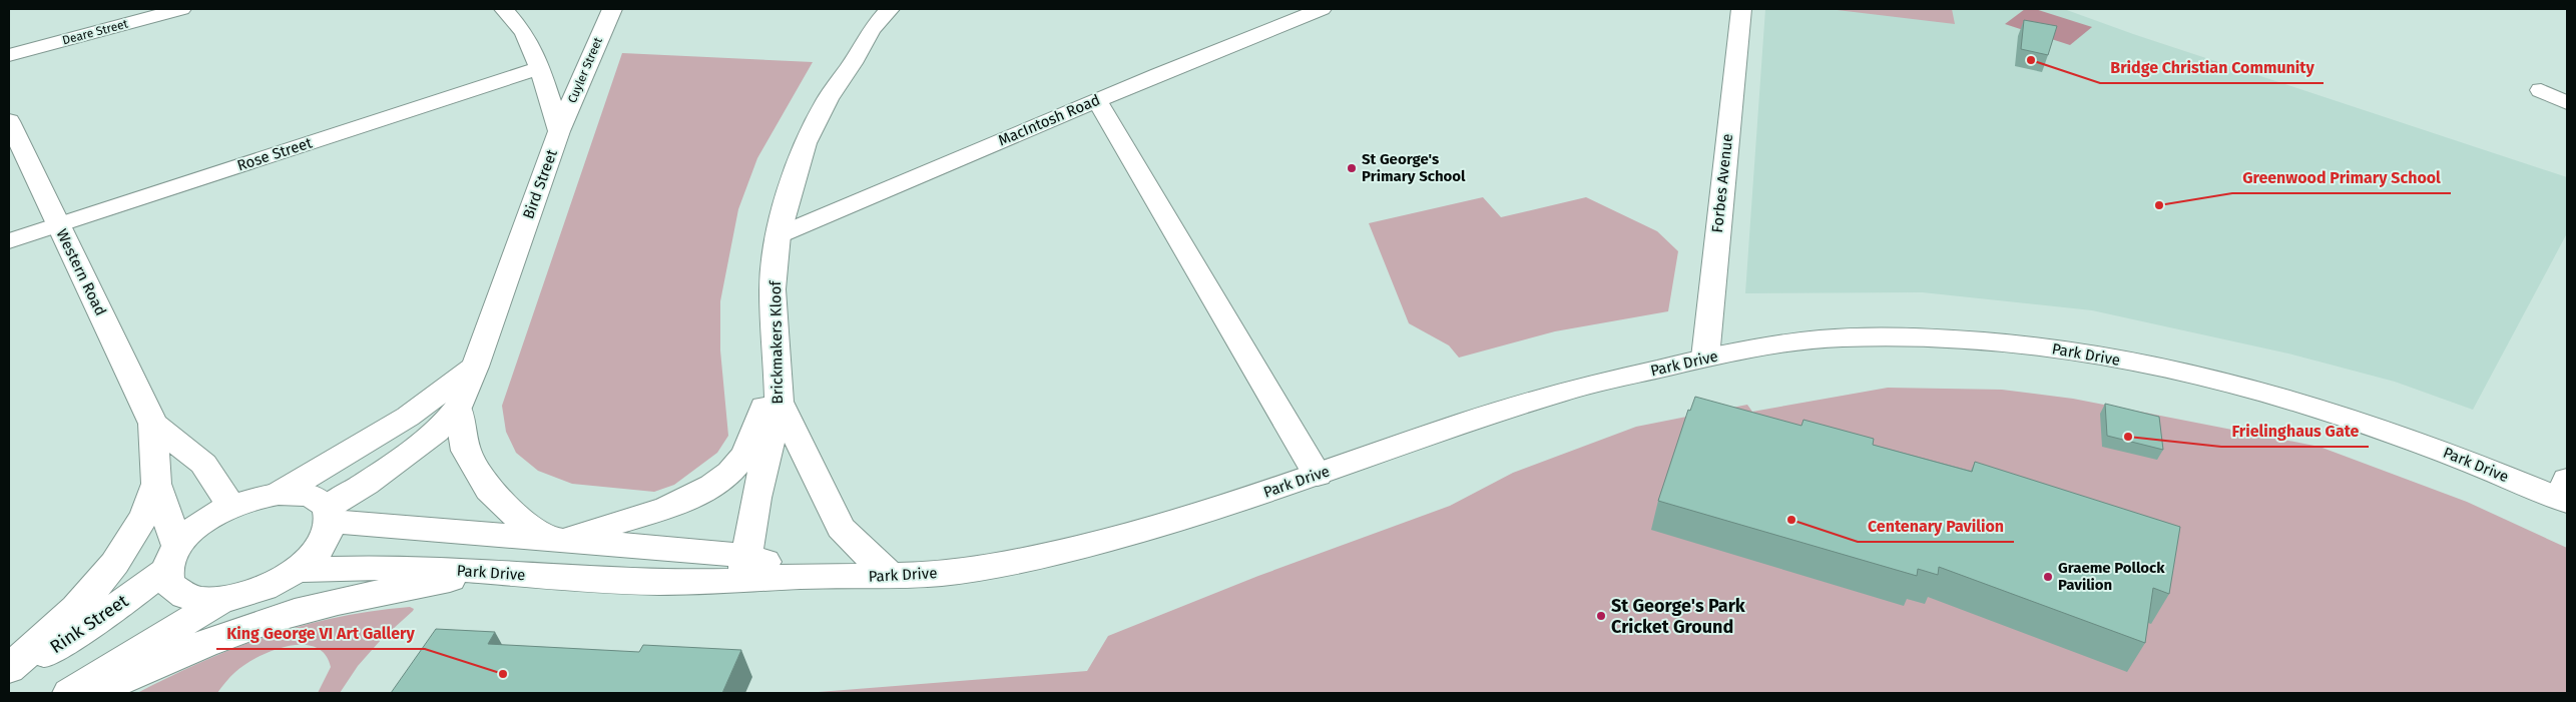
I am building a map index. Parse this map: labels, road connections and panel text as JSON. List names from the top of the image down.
{
  "streets": {
    "street": [
      "Deare Street",
      "Cuyler Street",
      "MacIntosh Road",
      "Rose Street",
      "Forbes Avenue",
      "Bird Street",
      "Western Road",
      "Brickmakers Kloof",
      "Park Drive",
      "Rink Street"
    ]
  },
  "crossings": [
    ["Cuyler Street", "Bird Street"],
    ["MacIntosh Road", "Brickmakers Kloof"],
    ["Rose Street", "Bird Street"],
    ["Rose Street", "Western Road"],
    ["Forbes Avenue", "Park Drive"],
    ["Bird Street", "Park Drive"],
    ["Western Road", "Rink Street"],
    ["Brickmakers Kloof", "Park Drive"]
  ],
  "places": [
    "Bridge Christian Community",
    "St George's Primary School",
    "Greenwood Primary School",
    "Frielinghaus Gate",
    "Centenary Pavilion",
    "Graeme Pollock Pavilion",
    "St George's Park Cricket Ground",
    "King George VI Art Gallery"
  ]
}
